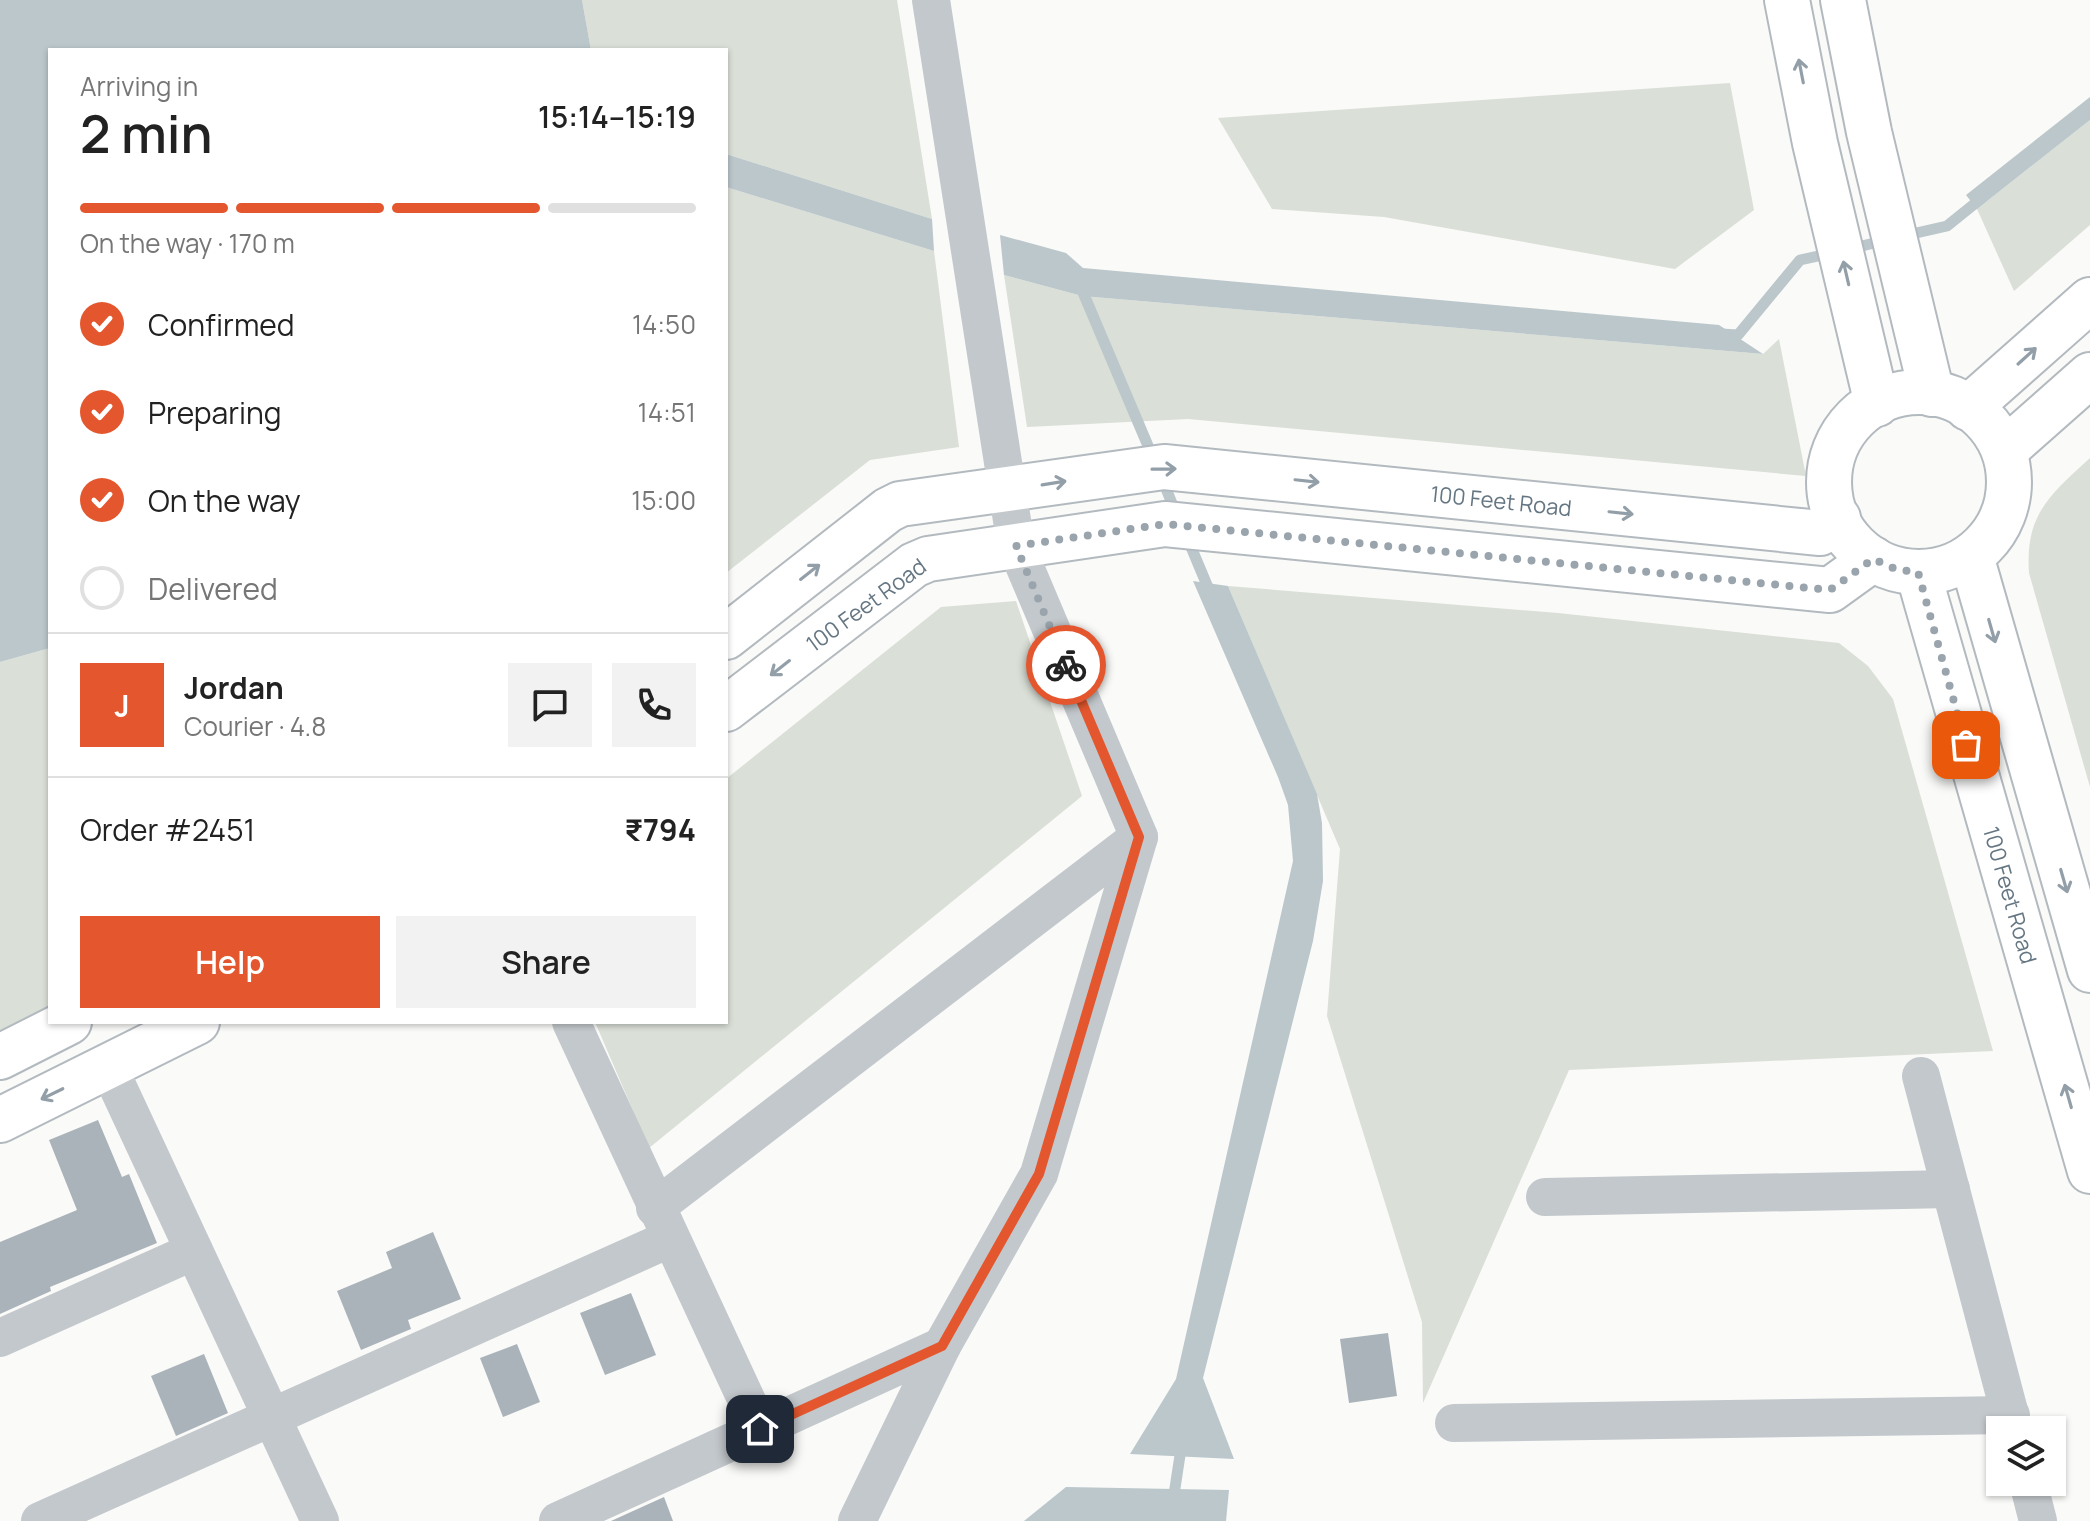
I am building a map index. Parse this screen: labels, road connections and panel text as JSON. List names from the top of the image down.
{
  "streets": {
    "main road": ["100 Feet Road"]
  },
  "page": {
    "heading": ["2 min", "Arriving in", "15:14–15:19"],
    "panel": [
      "Jordan",
      "Courier · 4.8",
      "Order #2451",
      "₹794"
    ],
    "bar": "On the way · 170 m",
    "list": [
      ["Confirmed", "14:50"],
      ["Preparing", "14:51"],
      ["On the way", "15:00"],
      "Delivered"
    ],
    "round": "J",
    "buttons": ["Help", "Share"]
  }
}
